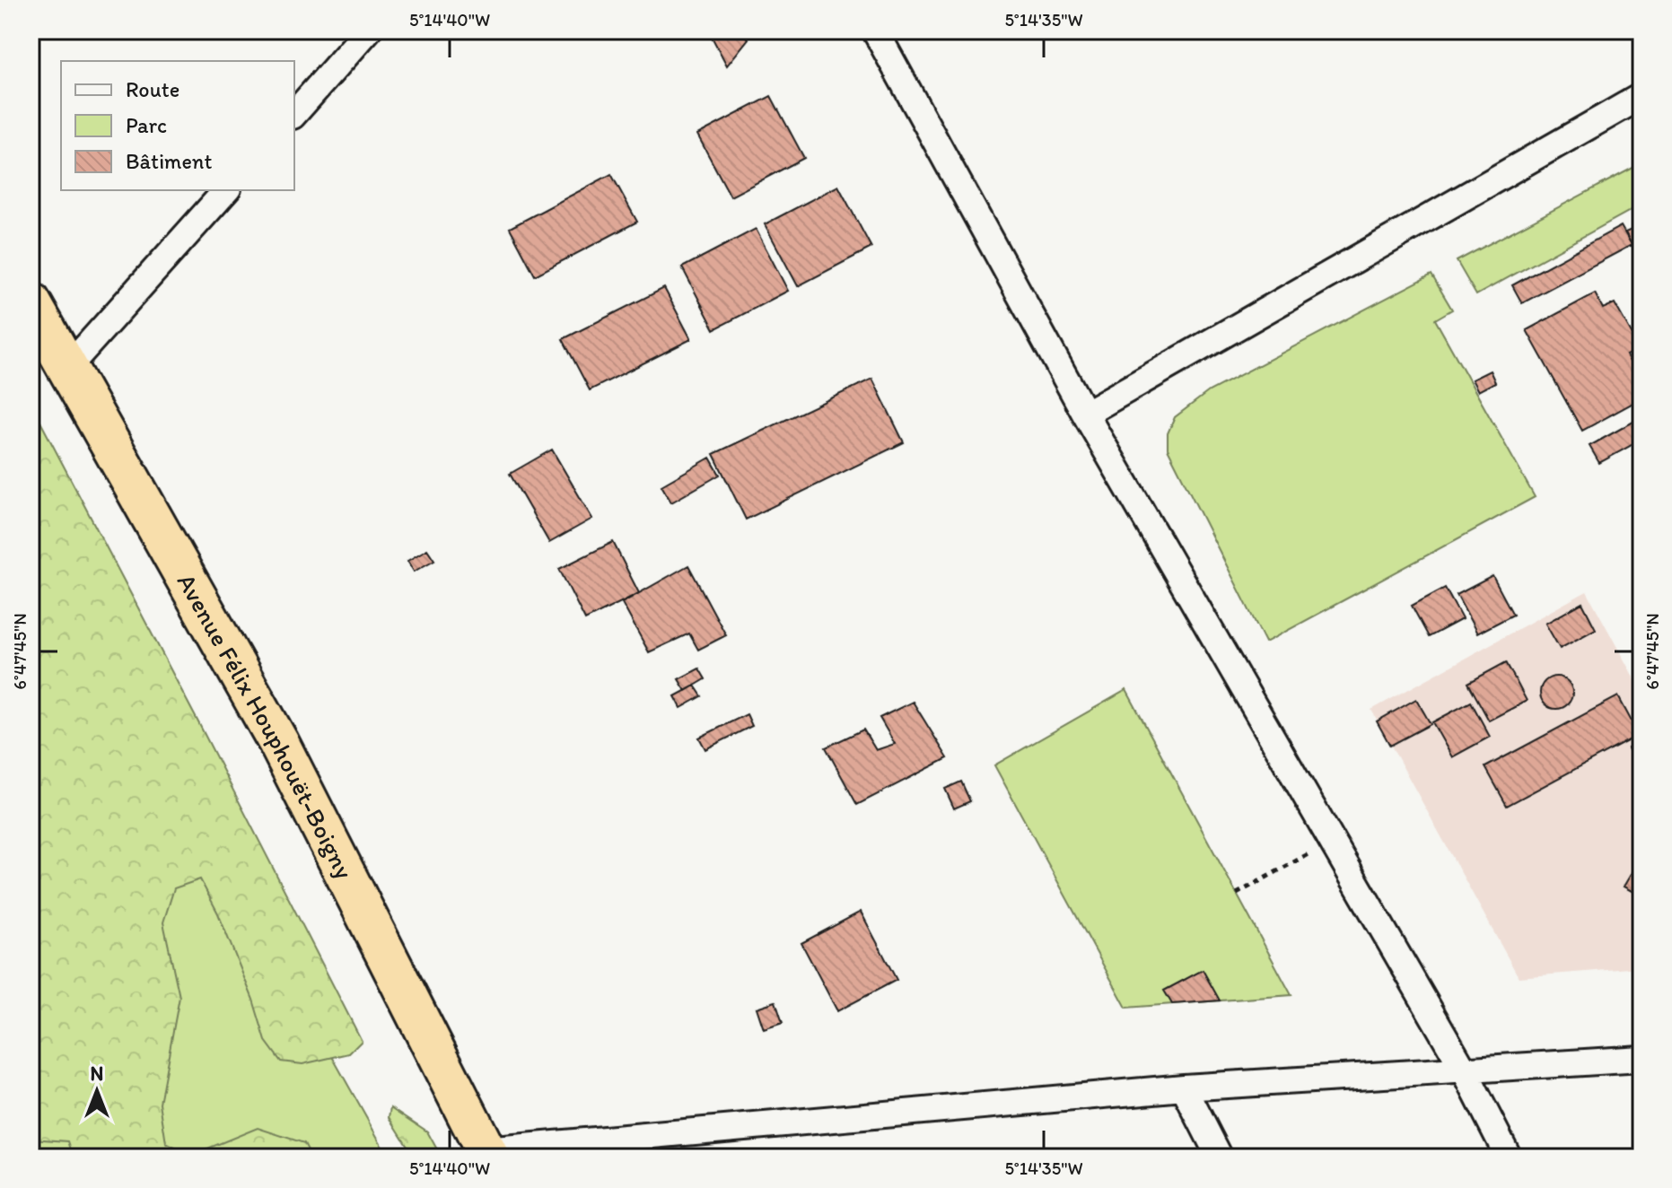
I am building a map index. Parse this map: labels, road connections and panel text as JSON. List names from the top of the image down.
{
  "streets": {
    "highway": ["Avenue Félix Houphouët-Boigny"]
  },
  "legend": ["Route", "Parc", "Bâtiment"],
  "north": "top",
  "coordinates": ["5°14'40\"W", "5°14'35\"W", "6°47'45\"N"]
}
